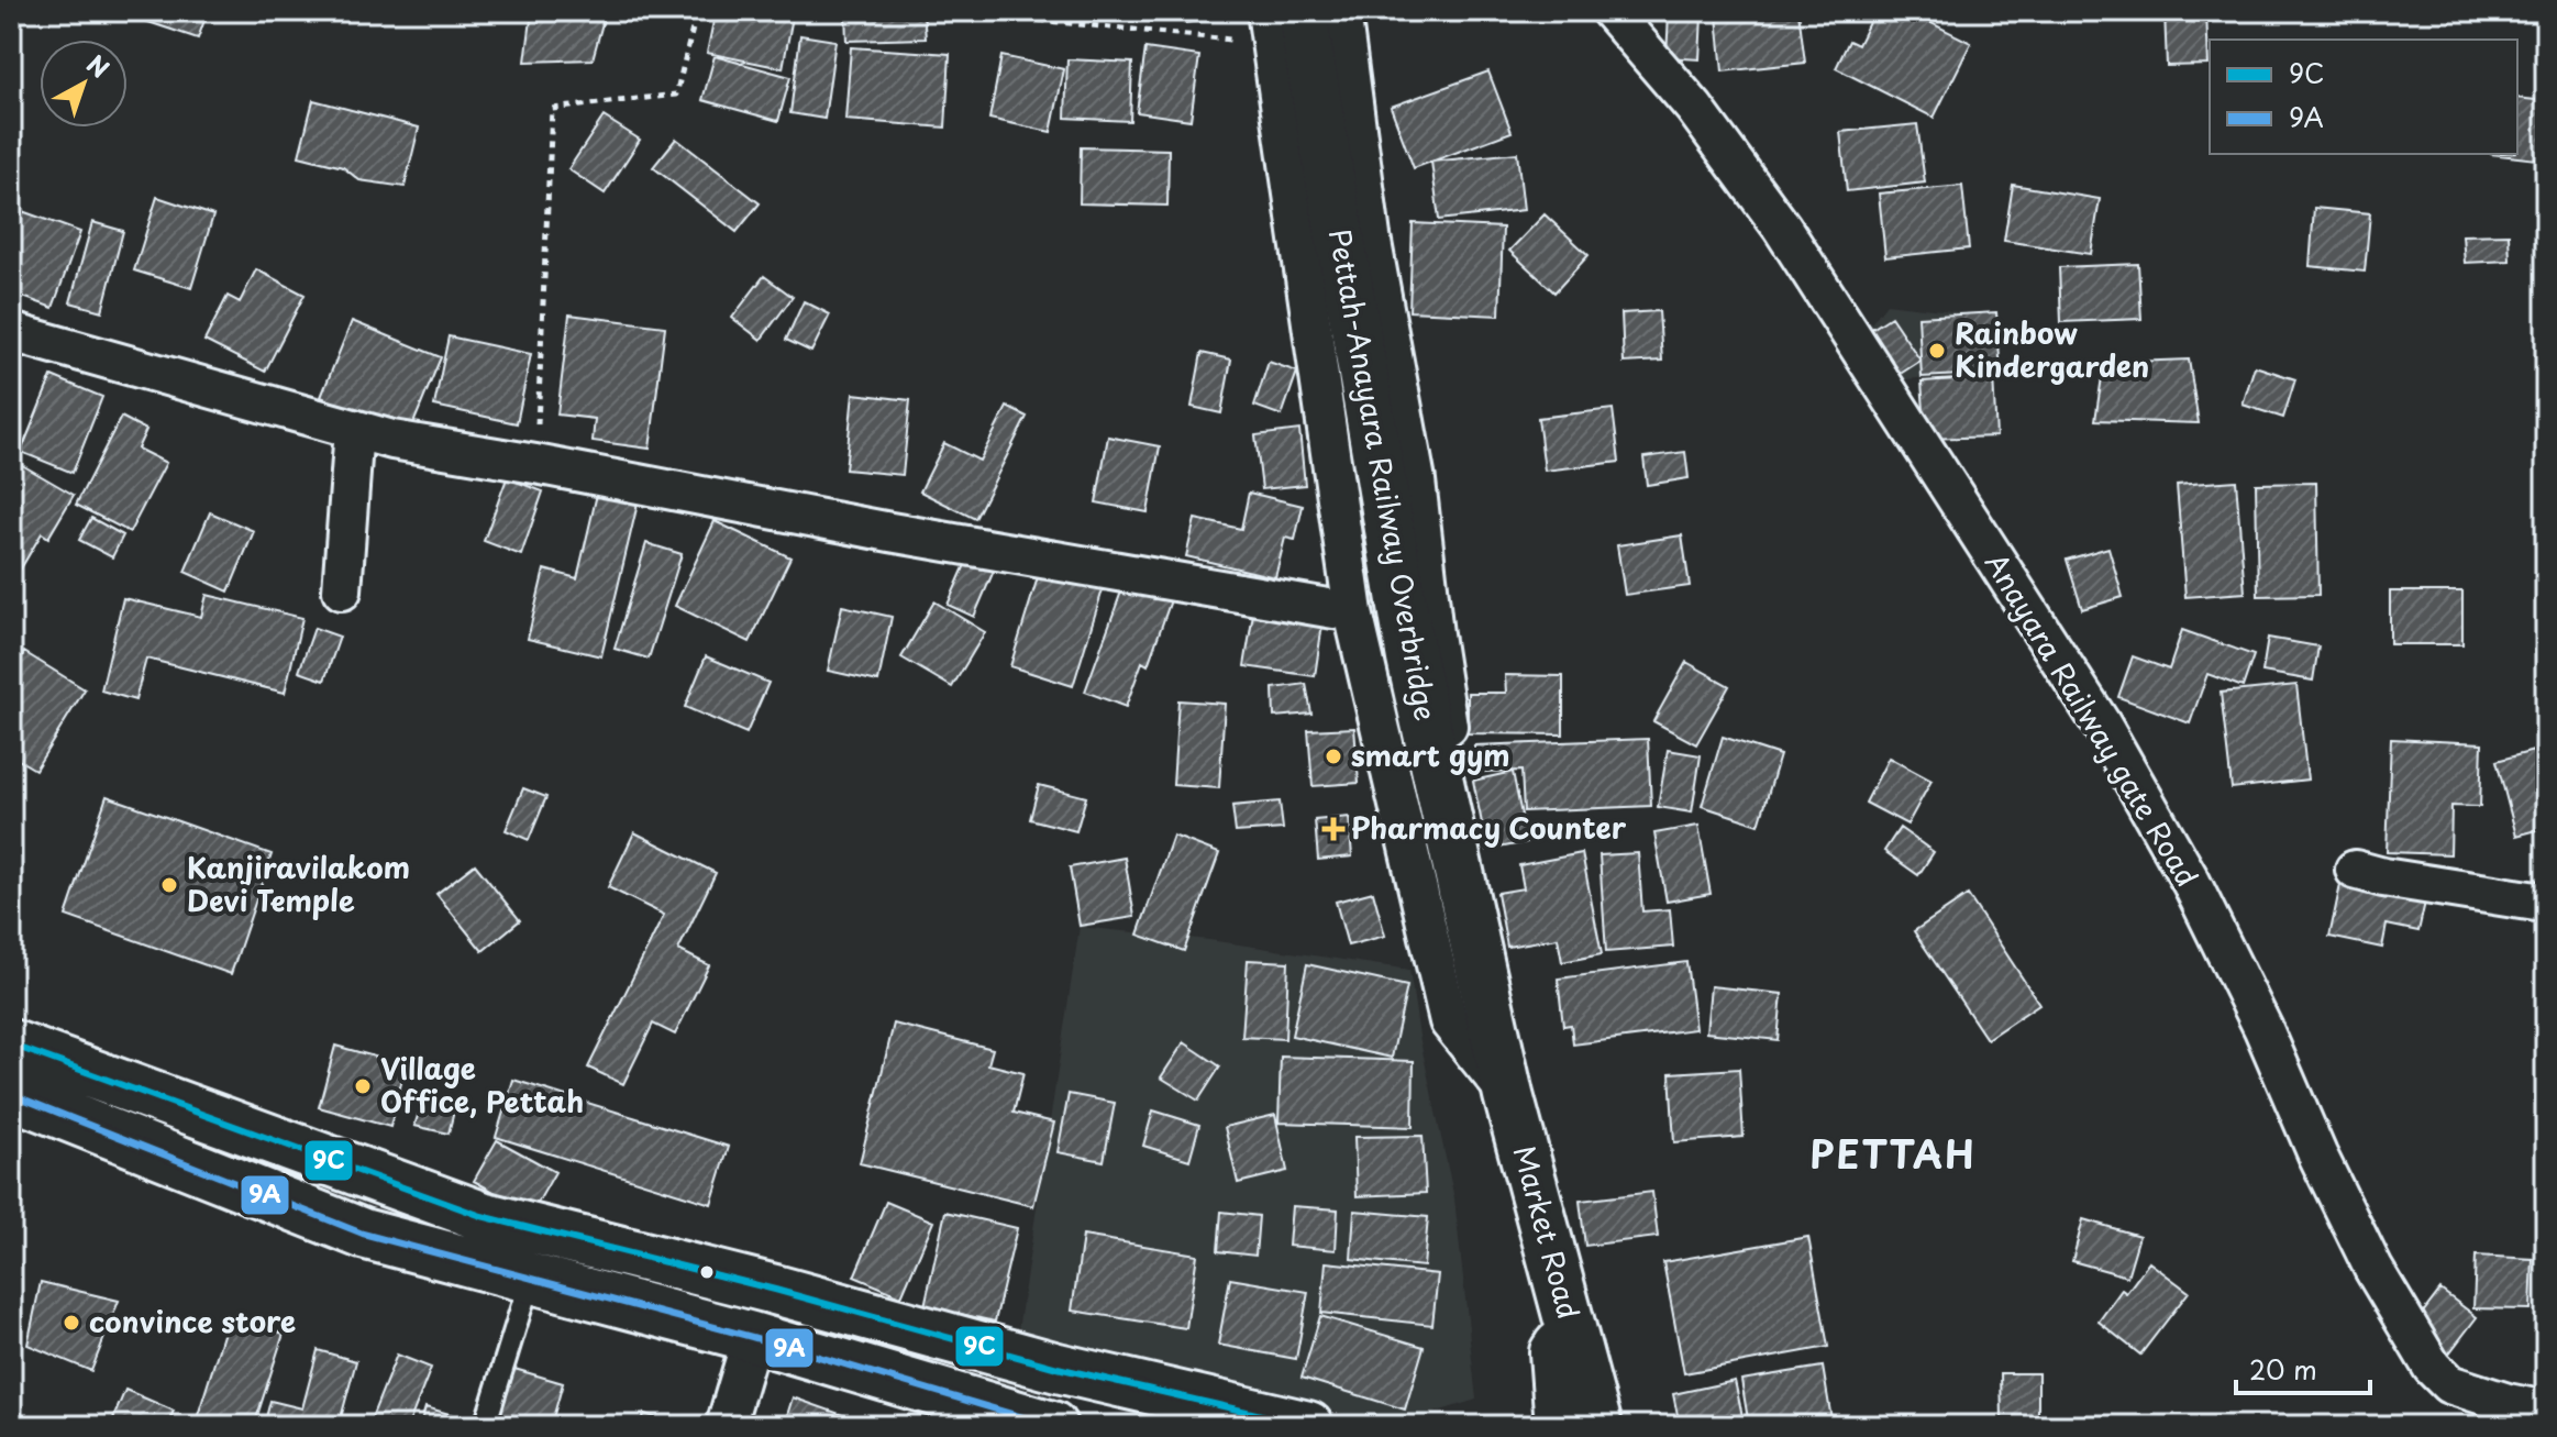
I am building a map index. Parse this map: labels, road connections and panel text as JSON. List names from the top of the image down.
{
  "streets": {
    "main road": ["Pettah-Anayara Railway Overbridge", "Market Road"],
    "street": ["Anayara Railway gate Road"]
  },
  "crossings": [
    ["Pettah-Anayara Railway Overbridge", "Market Road"]
  ],
  "districts": ["PETTAH"],
  "places": {
    "other": [
      "Rainbow Kindergarden",
      "smart gym",
      "Kanjiravilakom Devi Temple",
      "Village Office, Pettah",
      "convince store"
    ],
    "health": ["Pharmacy Counter"]
  },
  "lines": ["transit line 9C", "transit line 9A"],
  "legend": ["9C", "9A"],
  "scale_bar": "20 m",
  "north": "top right"
}
